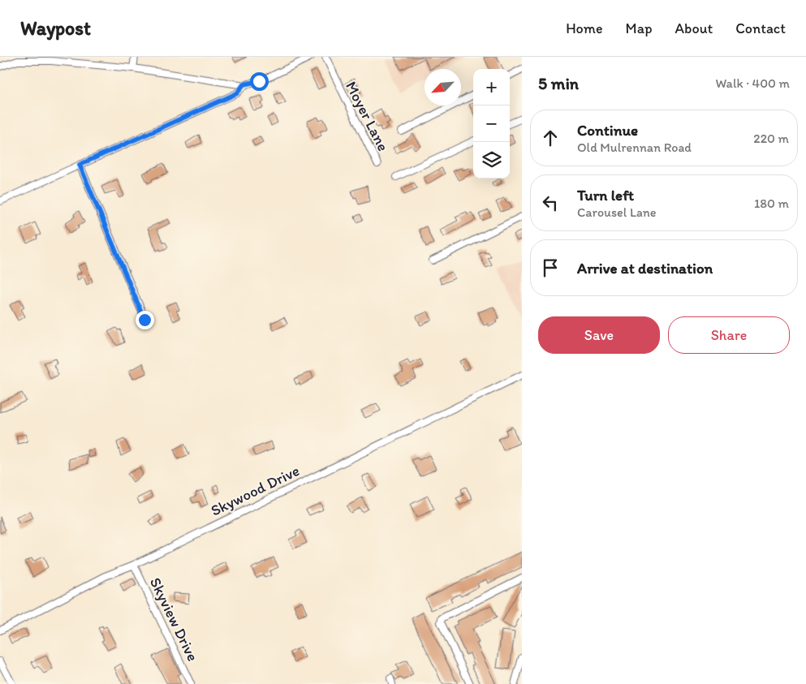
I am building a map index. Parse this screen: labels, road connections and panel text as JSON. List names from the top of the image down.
{
  "streets": {
    "street": ["Moyer Lane", "Skywood Drive", "Skyview Drive"]
  },
  "crossings": [
    ["Skywood Drive", "Skyview Drive"]
  ],
  "north": "bottom left",
  "page": {
    "header": "Waypost",
    "nav": [
      "Home",
      "Map",
      "About",
      "Contact"
    ],
    "heading": ["5 min", "Walk · 400 m"],
    "map_buttons": ["+", "−"],
    "list": [
      ["Continue", "Old Mulrennan Road", "220 m"],
      ["Turn left", "Carousel Lane", "180 m"],
      "Arrive at destination"
    ],
    "buttons": ["Save", "Share"]
  }
}
